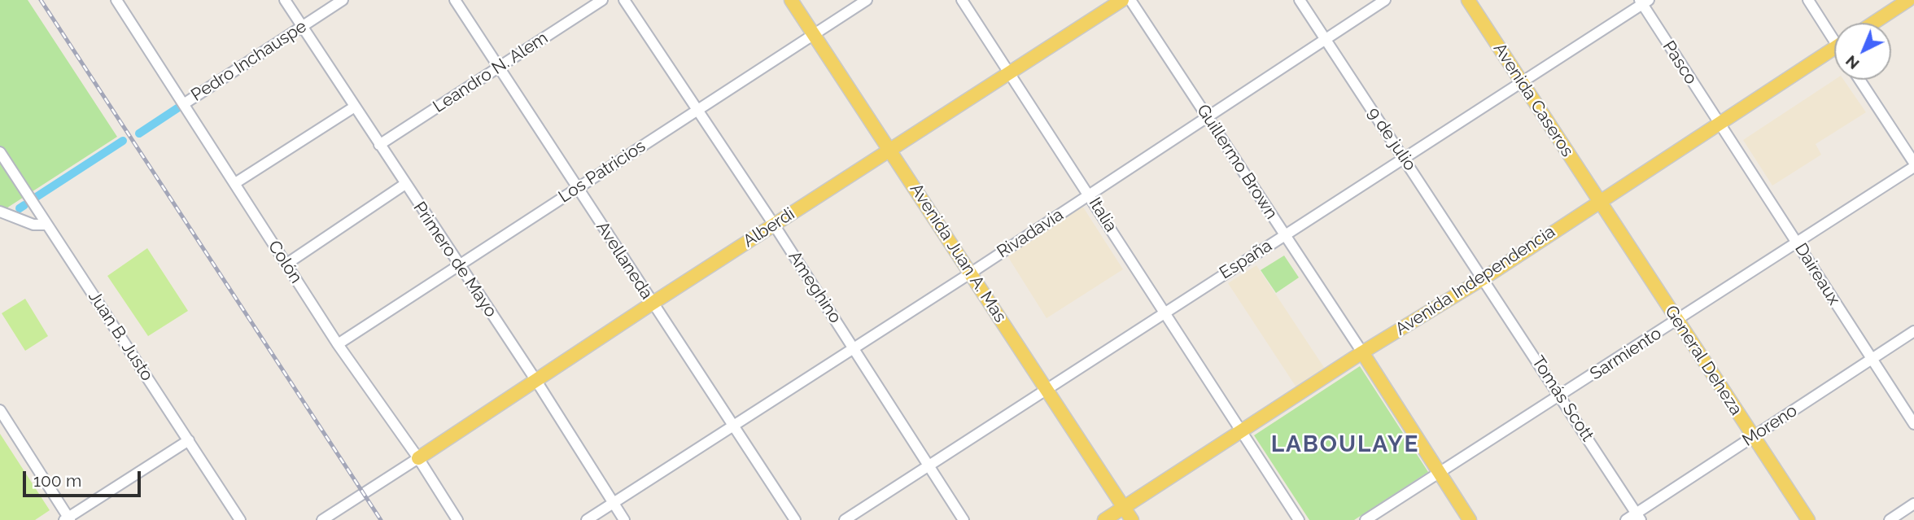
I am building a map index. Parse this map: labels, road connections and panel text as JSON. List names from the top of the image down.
{
  "streets": {
    "main road": [
      "Avenida Caseros",
      "Alberdi",
      "Avenida Juan A. Mas",
      "Avenida Independencia",
      "General Deheza"
    ],
    "street": [
      "Pedro Inchauspe",
      "Pasco",
      "Leandro N. Alem",
      "9 de julio",
      "Guillermo Brown",
      "Los Patricios",
      "Italia",
      "Rivadavia",
      "Primero de Mayo",
      "España",
      "Avellaneda",
      "Colón",
      "Daireaux",
      "Ameghino",
      "Juan B. Justo",
      "Sarmiento",
      "Tomás Scott",
      "Moreno"
    ]
  },
  "crossings": [
    ["Pedro Inchauspe", "Primero de Mayo"],
    ["Pedro Inchauspe", "Colón"],
    ["Pasco", "España"],
    ["Pasco", "Daireaux"],
    ["Pasco", "Avenida Independencia"],
    ["Leandro N. Alem", "Primero de Mayo"],
    ["Leandro N. Alem", "Avellaneda"],
    ["Avenida Caseros", "España"],
    ["Avenida Caseros", "Avenida Independencia"],
    ["Avenida Caseros", "General Deheza"],
    ["9 de julio", "Rivadavia"],
    ["9 de julio", "España"],
    ["9 de julio", "Avenida Independencia"],
    ["9 de julio", "Tomás Scott"],
    ["Guillermo Brown", "Rivadavia"],
    ["Guillermo Brown", "España"],
    ["Guillermo Brown", "Avenida Independencia"],
    ["Los Patricios", "Avenida Juan A. Mas"],
    ["Los Patricios", "Primero de Mayo"],
    ["Los Patricios", "Avellaneda"],
    ["Los Patricios", "Colón"],
    ["Los Patricios", "Ameghino"],
    ["Italia", "Alberdi"],
    ["Italia", "Rivadavia"],
    ["Italia", "España"],
    ["Italia", "Avenida Independencia"],
    ["Alberdi", "Avenida Juan A. Mas"],
    ["Alberdi", "Primero de Mayo"],
    ["Alberdi", "Avellaneda"],
    ["Alberdi", "Colón"],
    ["Alberdi", "Ameghino"],
    ["Rivadavia", "Avenida Juan A. Mas"],
    ["Rivadavia", "Primero de Mayo"],
    ["Rivadavia", "Avellaneda"],
    ["Rivadavia", "Ameghino"],
    ["Avenida Juan A. Mas", "España"],
    ["Avenida Juan A. Mas", "Avenida Independencia"],
    ["España", "Ameghino"],
    ["Daireaux", "Avenida Independencia"],
    ["Daireaux", "Sarmiento"],
    ["Daireaux", "Moreno"],
    ["Avenida Independencia", "General Deheza"],
    ["Avenida Independencia", "Tomás Scott"],
    ["Sarmiento", "General Deheza"],
    ["Sarmiento", "Tomás Scott"],
    ["General Deheza", "Moreno"],
    ["Tomás Scott", "Moreno"]
  ],
  "districts": ["LABOULAYE"],
  "scale_bar": "100 m",
  "north": "bottom left"
}
